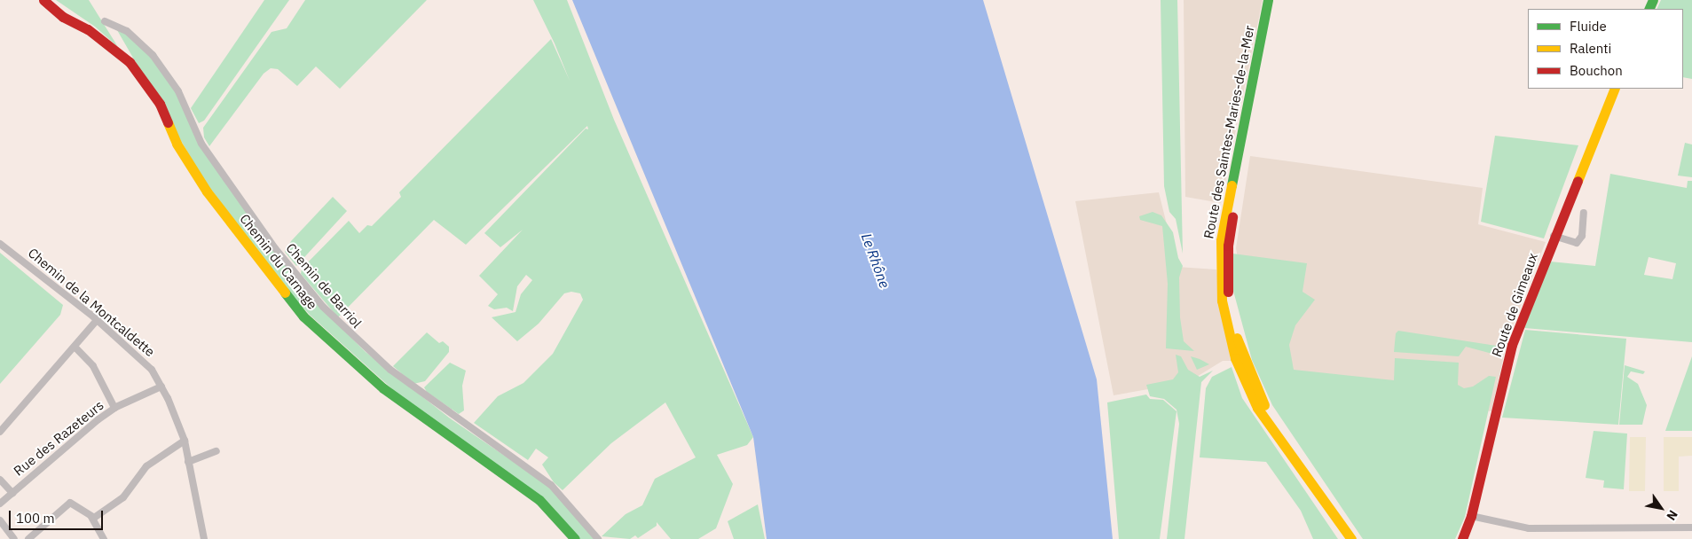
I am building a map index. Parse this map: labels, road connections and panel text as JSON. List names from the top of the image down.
{
  "streets": {
    "street": [
      "Route des Saintes-Maries-de-la-Mer",
      "Chemin du Carnage",
      "Chemin de Barriol",
      "Chemin de la Montcaldette",
      "Route de Gimeaux",
      "Rue des Razeteurs"
    ]
  },
  "crossings": [
    ["Chemin de la Montcaldette", "Rue des Razeteurs"]
  ],
  "water": ["Le Rhône"],
  "legend": ["Fluide", "Ralenti", "Bouchon"],
  "scale_bar": "100 m",
  "north": "bottom right"
}
